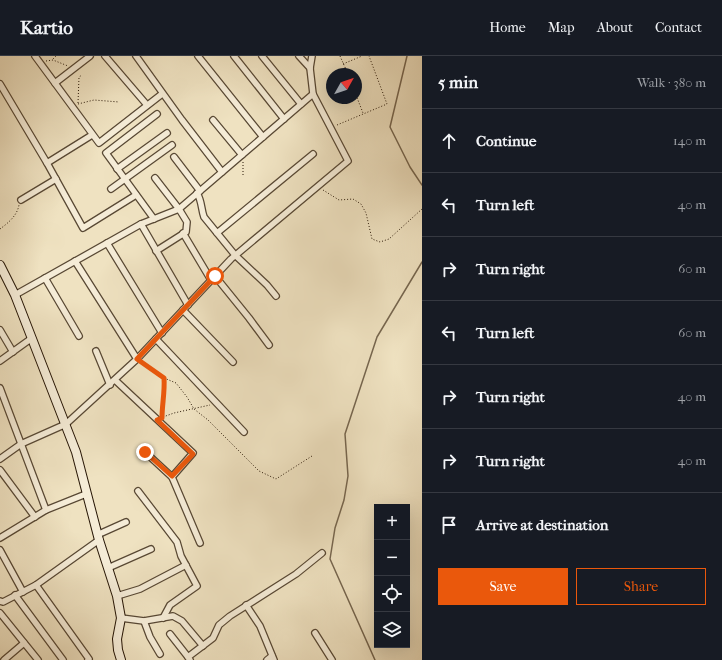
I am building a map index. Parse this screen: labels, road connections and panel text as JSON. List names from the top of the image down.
{
  "north": "top right",
  "page": {
    "header": "Kartio",
    "nav": [
      "Home",
      "Map",
      "About",
      "Contact"
    ],
    "heading": ["5 min", "Walk · 380 m"],
    "list": [
      ["Continue", "140 m"],
      ["Turn left", "40 m"],
      ["Turn right", "60 m"],
      ["Turn left", "60 m"],
      ["Turn right", "40 m"],
      ["Turn right", "40 m"],
      "Arrive at destination"
    ],
    "map_buttons": ["+", "−"],
    "buttons": ["Save", "Share"]
  }
}
